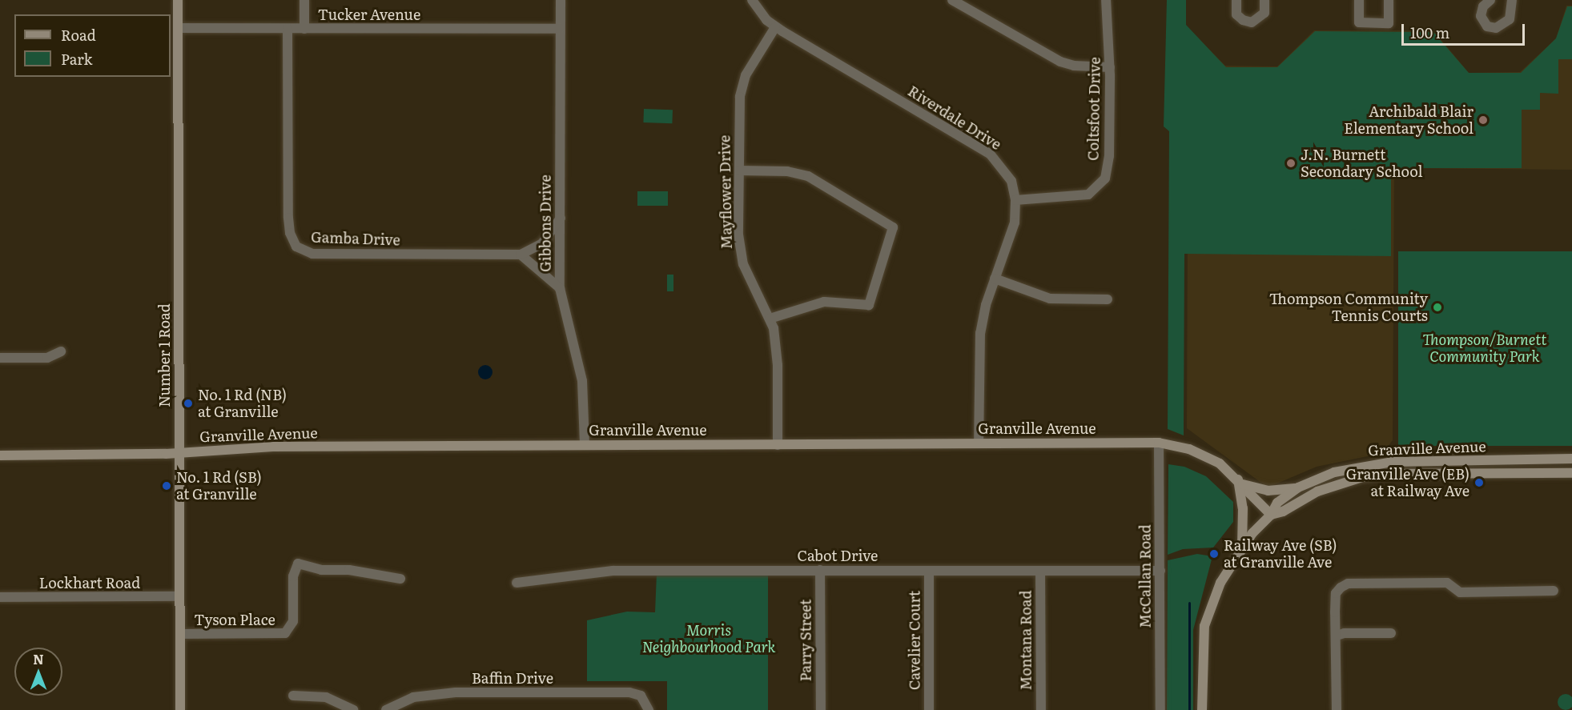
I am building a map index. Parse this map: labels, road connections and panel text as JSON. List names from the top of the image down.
{
  "streets": {
    "main road": ["Number 1 Road", "Granville Avenue"],
    "street": [
      "Tucker Avenue",
      "Coltsfoot Drive",
      "Riverdale Drive",
      "Mayflower Drive",
      "Gibbons Drive",
      "Gamba Drive",
      "Cabot Drive",
      "McCallan Road",
      "Lockhart Road",
      "Tyson Place",
      "Parry Street",
      "Cavelier Court",
      "Montana Road",
      "Baffin Drive"
    ]
  },
  "crossings": [
    ["Tucker Avenue", "Gibbons Drive"],
    ["Tucker Avenue", "Gamba Drive"],
    ["Tucker Avenue", "Number 1 Road"],
    ["Coltsfoot Drive", "Riverdale Drive"],
    ["Riverdale Drive", "Mayflower Drive"],
    ["Riverdale Drive", "Granville Avenue"],
    ["Mayflower Drive", "Granville Avenue"],
    ["Gibbons Drive", "Gamba Drive"],
    ["Gibbons Drive", "Granville Avenue"],
    ["Number 1 Road", "Granville Avenue"],
    ["Number 1 Road", "Lockhart Road"],
    ["Number 1 Road", "Tyson Place"],
    ["Granville Avenue", "McCallan Road"],
    ["Cabot Drive", "McCallan Road"],
    ["Cabot Drive", "Parry Street"],
    ["Cabot Drive", "Cavelier Court"],
    ["Cabot Drive", "Montana Road"]
  ],
  "parks": ["Thompson/Burnett Community Park", "Morris Neighbourhood Park"],
  "places": [
    "Archibald Blair Elementary School",
    "J.N. Burnett Secondary School",
    "Thompson Community Tennis Courts",
    "No. 1 Rd (NB) at Granville",
    "Granville Ave (EB) at Railway Ave",
    "No. 1 Rd (SB) at Granville",
    "Railway Ave (SB) at Granville Ave"
  ],
  "legend": ["Road", "Park"],
  "scale_bar": "100 m",
  "north": "top"
}
